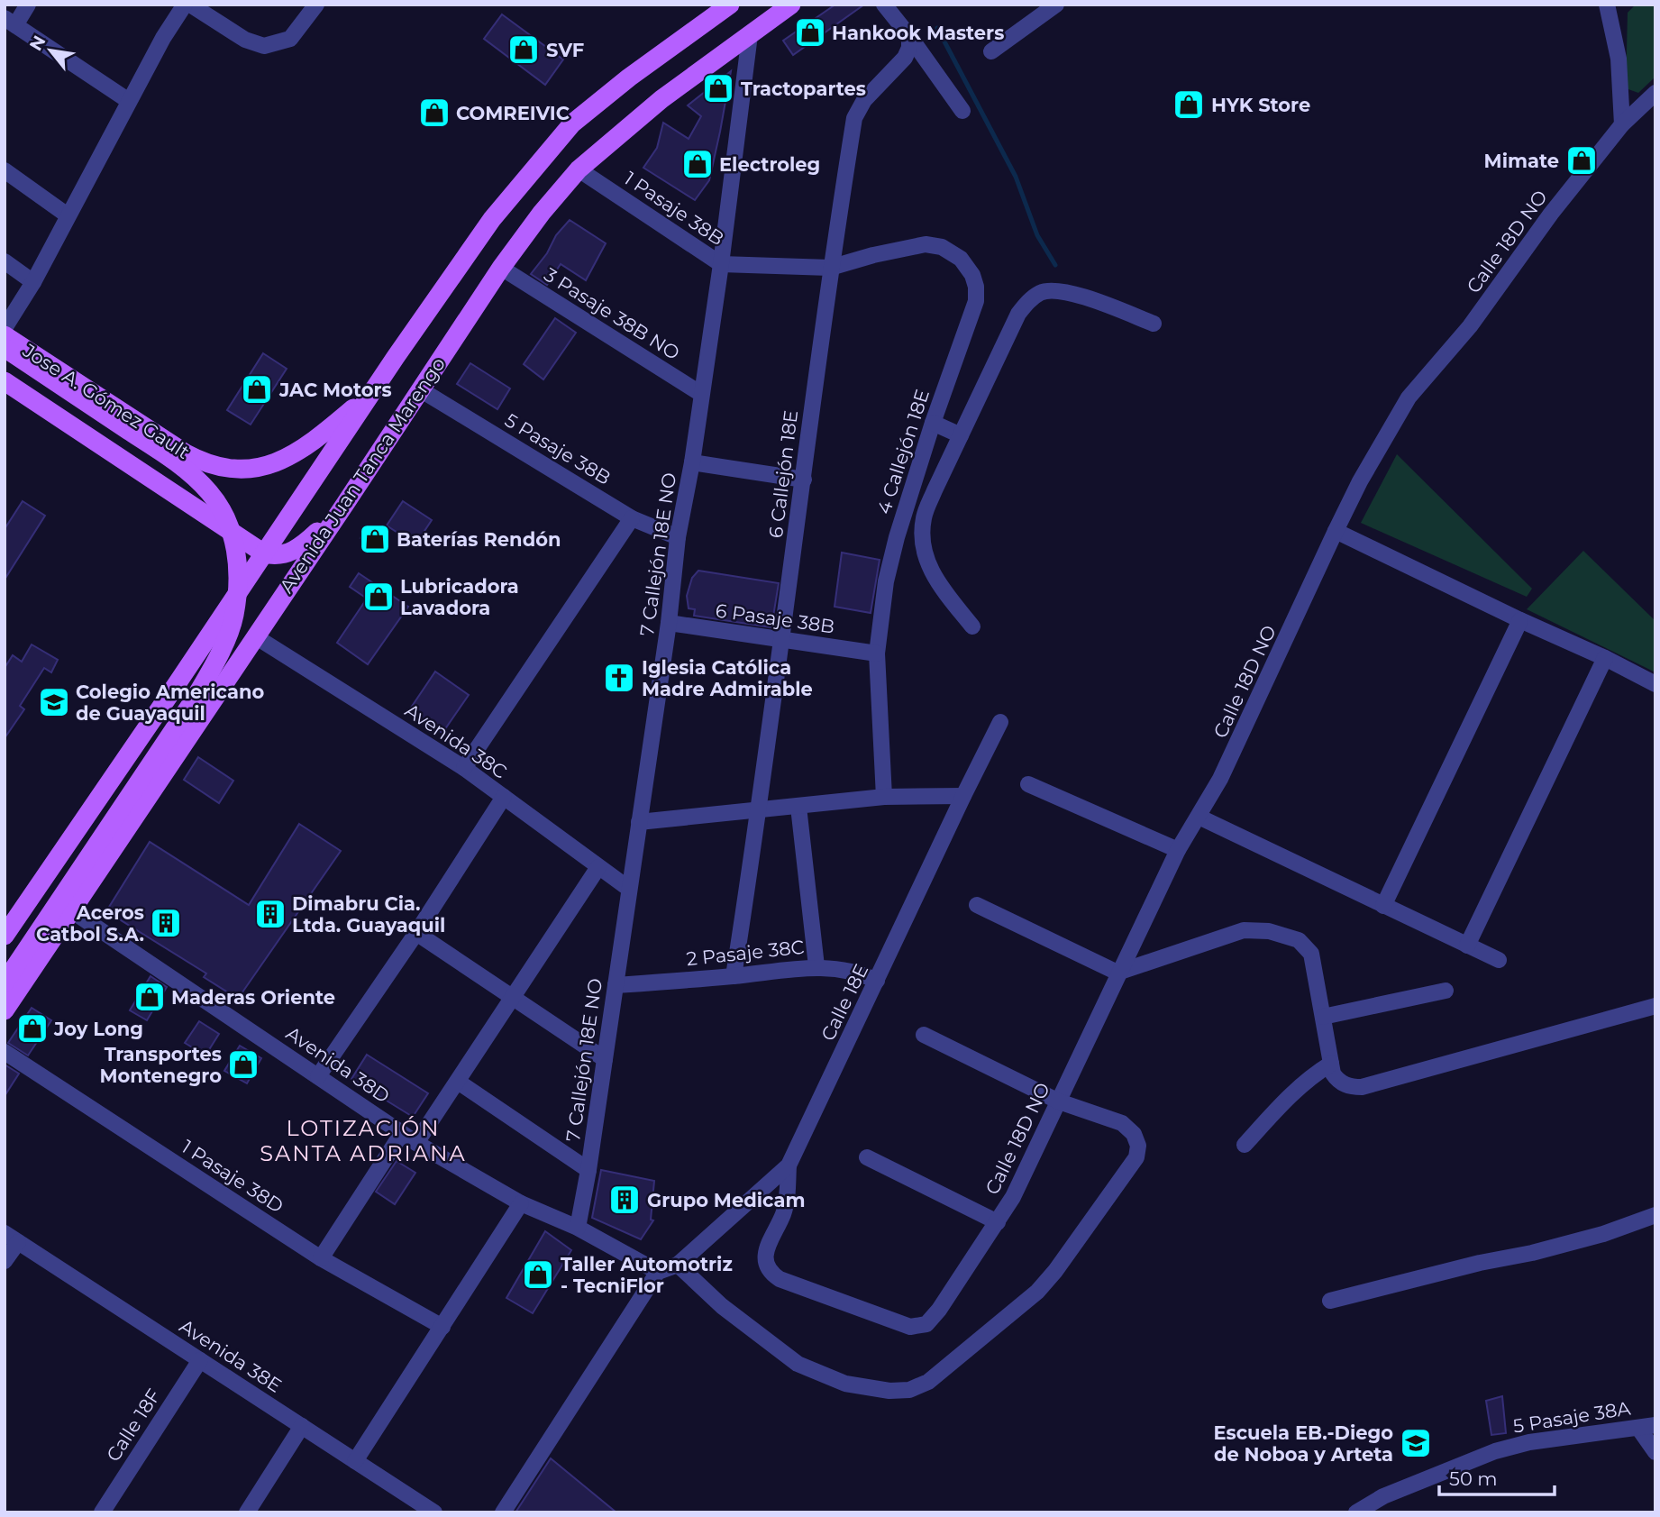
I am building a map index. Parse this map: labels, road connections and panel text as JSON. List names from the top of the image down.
{
  "streets": {
    "main road": ["Jose A. Gómez Gault", "Avenida Juan Tanca Marengo"],
    "street": [
      "1 Pasaje 38B",
      "Calle 18D NO",
      "3 Pasaje 38B NO",
      "5 Pasaje 38B",
      "4 Callejón 18E",
      "6 Callejón 18E",
      "7 Callejón 18E NO",
      "6 Pasaje 38B",
      "Avenida 38C",
      "2 Pasaje 38C",
      "Calle 18E",
      "Avenida 38D",
      "1 Pasaje 38D",
      "Avenida 38E",
      "5 Pasaje 38A",
      "Calle 18F"
    ]
  },
  "crossings": [
    ["1 Pasaje 38B", "4 Callejón 18E"],
    ["1 Pasaje 38B", "6 Callejón 18E"],
    ["1 Pasaje 38B", "Avenida Juan Tanca Marengo"],
    ["1 Pasaje 38B", "7 Callejón 18E NO"],
    ["Calle 18D NO", "Calle 18E"],
    ["3 Pasaje 38B NO", "Avenida Juan Tanca Marengo"],
    ["3 Pasaje 38B NO", "7 Callejón 18E NO"],
    ["Jose A. Gómez Gault", "Avenida Juan Tanca Marengo"],
    ["5 Pasaje 38B", "Avenida Juan Tanca Marengo"],
    ["5 Pasaje 38B", "7 Callejón 18E NO"],
    ["4 Callejón 18E", "6 Pasaje 38B"],
    ["6 Callejón 18E", "6 Pasaje 38B"],
    ["6 Callejón 18E", "2 Pasaje 38C"],
    ["Avenida Juan Tanca Marengo", "7 Callejón 18E NO"],
    ["Avenida Juan Tanca Marengo", "Avenida 38C"],
    ["Avenida Juan Tanca Marengo", "Avenida 38D"],
    ["7 Callejón 18E NO", "6 Pasaje 38B"],
    ["7 Callejón 18E NO", "Avenida 38C"],
    ["7 Callejón 18E NO", "2 Pasaje 38C"],
    ["7 Callejón 18E NO", "Avenida 38D"],
    ["2 Pasaje 38C", "Calle 18E"],
    ["Avenida 38E", "Calle 18F"]
  ],
  "districts": ["LOTIZACIÓN SANTA ADRIANA"],
  "places": {
    "shop": [
      "Hankook Masters",
      "SVF",
      "Tractopartes",
      "HYK Store",
      "COMREIVIC",
      "Mimate",
      "Electroleg",
      "JAC Motors",
      "Baterías Rendón",
      "Lubricadora Lavadora",
      "Maderas Oriente",
      "Joy Long",
      "Transportes Montenegro",
      "Taller Automotriz - TecniFlor"
    ],
    "church": ["Iglesia Católica Madre Admirable"],
    "school or university": ["Colegio Americano de Guayaquil", "Escuela EB.-Diego de Noboa y Arteta"],
    "building": ["Dimabru Cia. Ltda. Guayaquil", "Aceros Catbol S.A.", "Grupo Medicam"]
  },
  "scale_bar": "50 m",
  "north": "top left"
}
